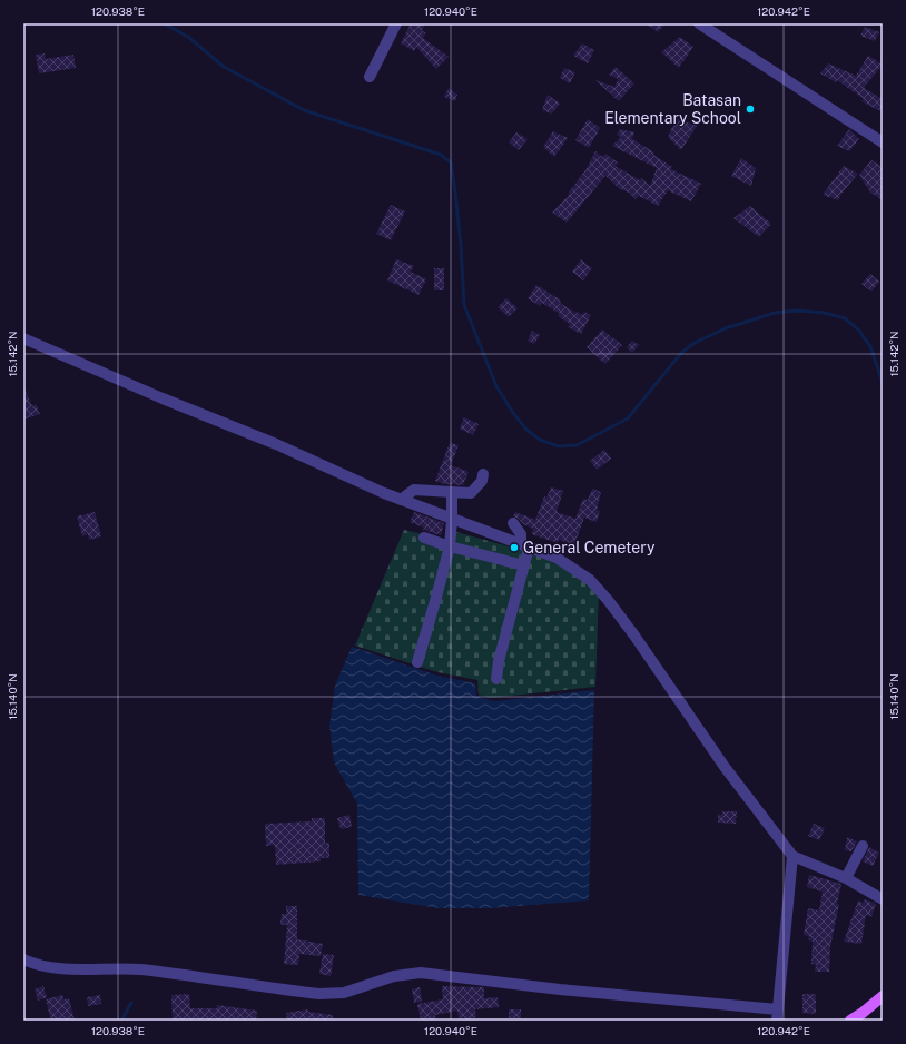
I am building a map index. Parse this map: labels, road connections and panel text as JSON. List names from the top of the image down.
{
  "places": ["Batasan Elementary School", "General Cemetery"],
  "coordinates": [
    "120.938°E",
    "120.940°E",
    "120.942°E",
    "15.142°N",
    "15.140°N"
  ]
}
